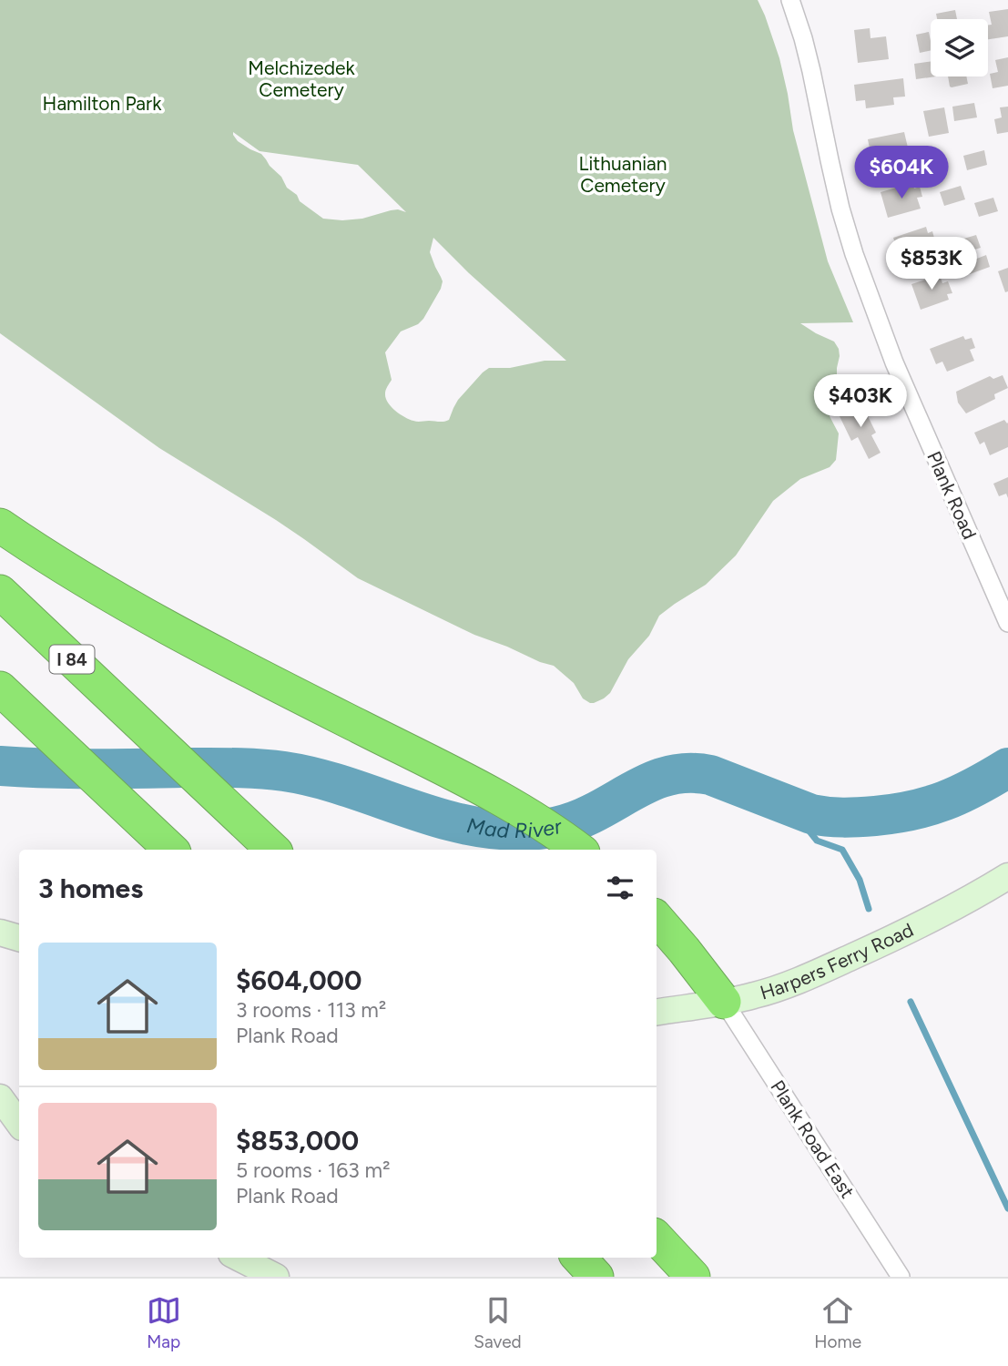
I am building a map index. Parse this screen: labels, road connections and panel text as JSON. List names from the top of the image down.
{
  "streets": {
    "highway": ["I 84"],
    "main road": ["Harpers Ferry Road"],
    "street": ["Plank Road", "Plank Road East"]
  },
  "crossings": [
    ["Harpers Ferry Road", "Plank Road East"]
  ],
  "water": ["Mad River"],
  "parks": ["Melchizedek Cemetery", "Hamilton Park", "Lithuanian Cemetery"],
  "page": {
    "price": ["$604K", "$853K", "$403K"],
    "heading": "3 homes",
    "list": [
      {
        "name": "$604,000",
        "note": "3 rooms · 113 m² · Plank Road"
      },
      {
        "name": "$853,000",
        "note": "5 rooms · 163 m² · Plank Road"
      }
    ],
    "tabs": ["Map", "Saved", "Home"]
  }
}
